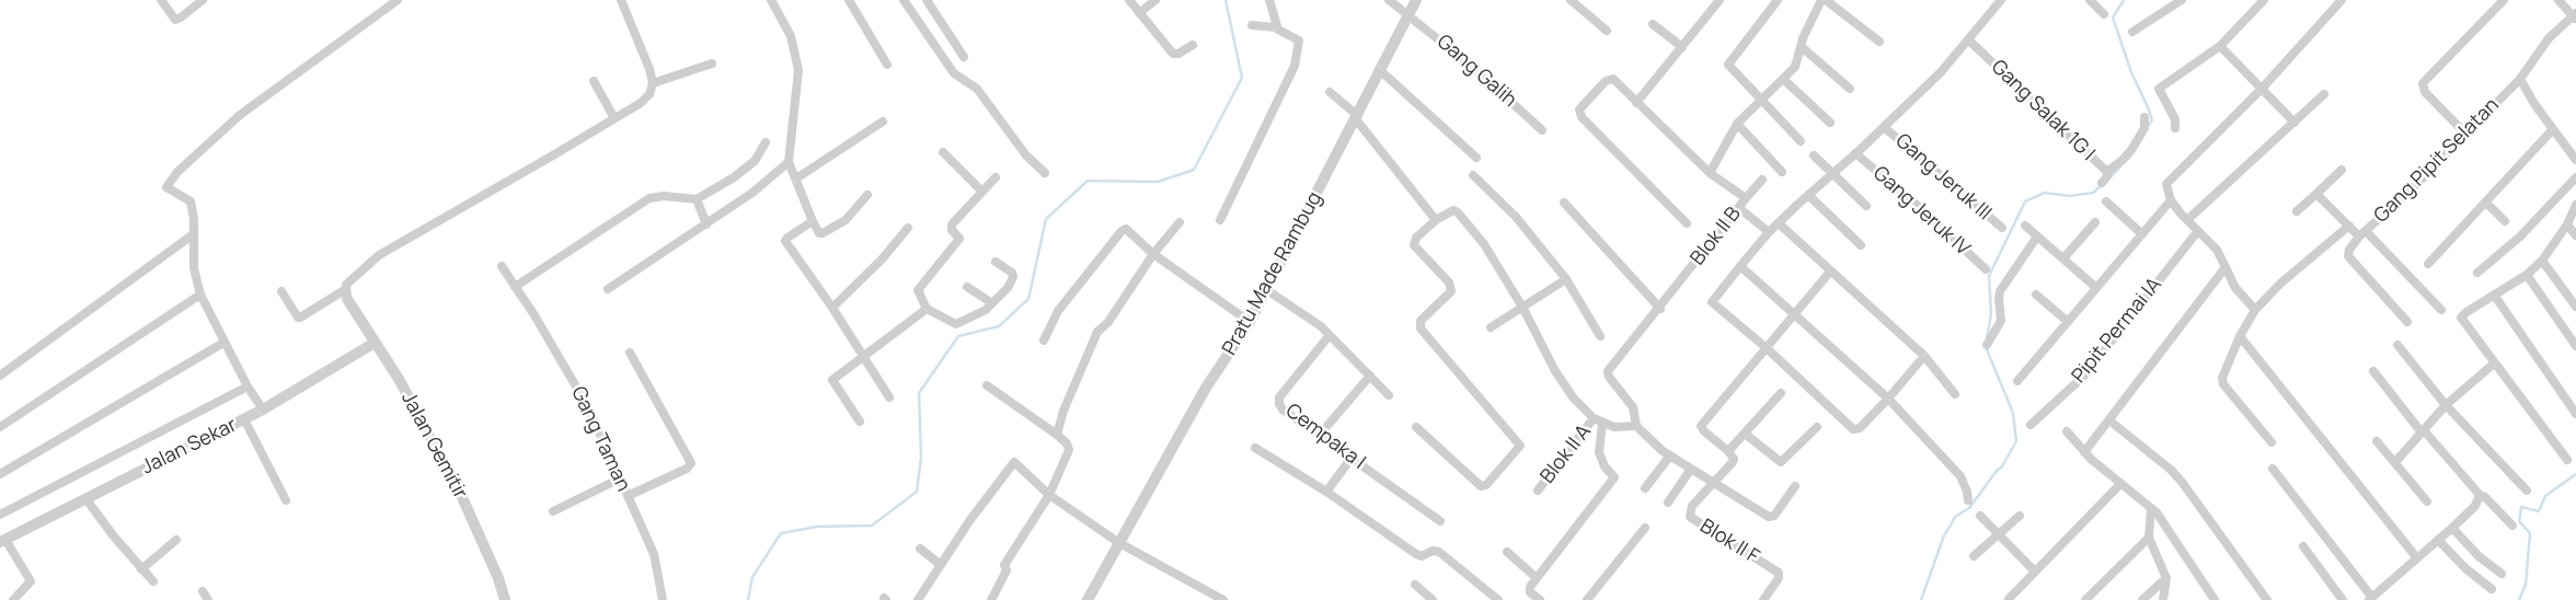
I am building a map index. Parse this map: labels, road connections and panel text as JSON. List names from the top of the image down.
{
  "streets": {
    "street": [
      "Gang Galih",
      "Gang Salak 1G I",
      "Gang Pipit Selatan",
      "Gang Jeruk III",
      "Gang Jeruk IV",
      "Blok II B",
      "Pratu Made Rambug",
      "Pipit Permai IA",
      "Cempaka I",
      "Gang Taman",
      "Jalan Gemitir",
      "Jalan Sekar",
      "Blok II A",
      "Blok II F"
    ]
  },
  "crossings": [
    ["Gang Galih", "Pratu Made Rambug"],
    ["Jalan Gemitir", "Jalan Sekar"]
  ]
}
